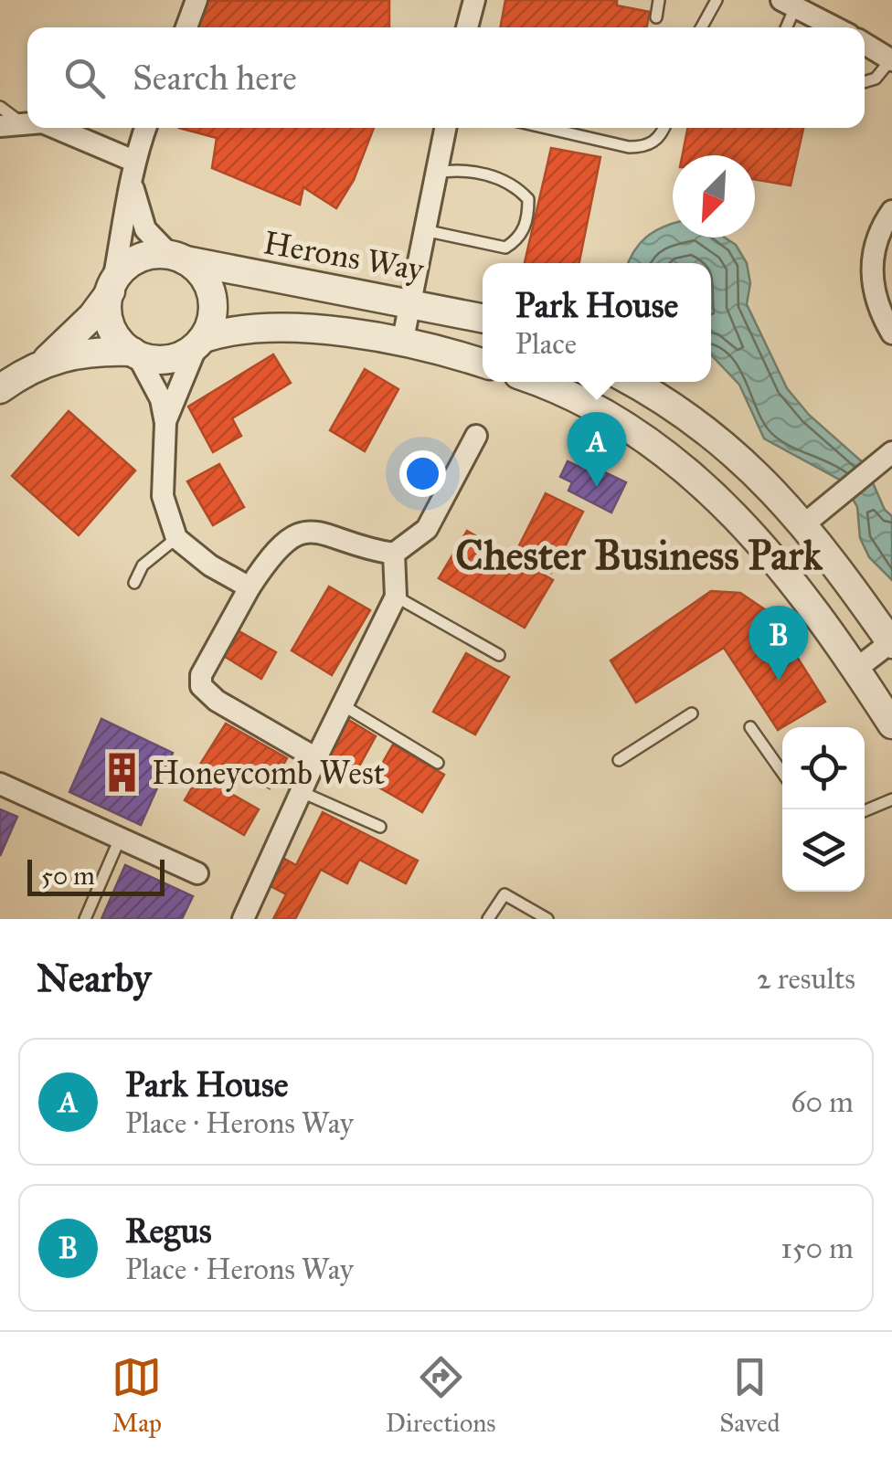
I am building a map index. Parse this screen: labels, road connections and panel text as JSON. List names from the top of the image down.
{
  "streets": {
    "street": ["Herons Way"]
  },
  "districts": ["Chester Business Park"],
  "places": {
    "building": ["Honeycomb West"]
  },
  "scale_bar": "50 m",
  "north": "bottom left",
  "page": {
    "search": "Search here",
    "popup": ["Park House", "Place"],
    "pins": ["A", "B"],
    "scale": "50 m",
    "heading": ["Nearby", "2 results"],
    "list": [
      {
        "mark": "A",
        "name": "Park House",
        "note": "Place · Herons Way",
        "value": "60 m"
      },
      {
        "mark": "B",
        "name": "Regus",
        "note": "Place · Herons Way",
        "value": "150 m"
      }
    ],
    "nav": ["Map", "Directions", "Saved"]
  }
}
